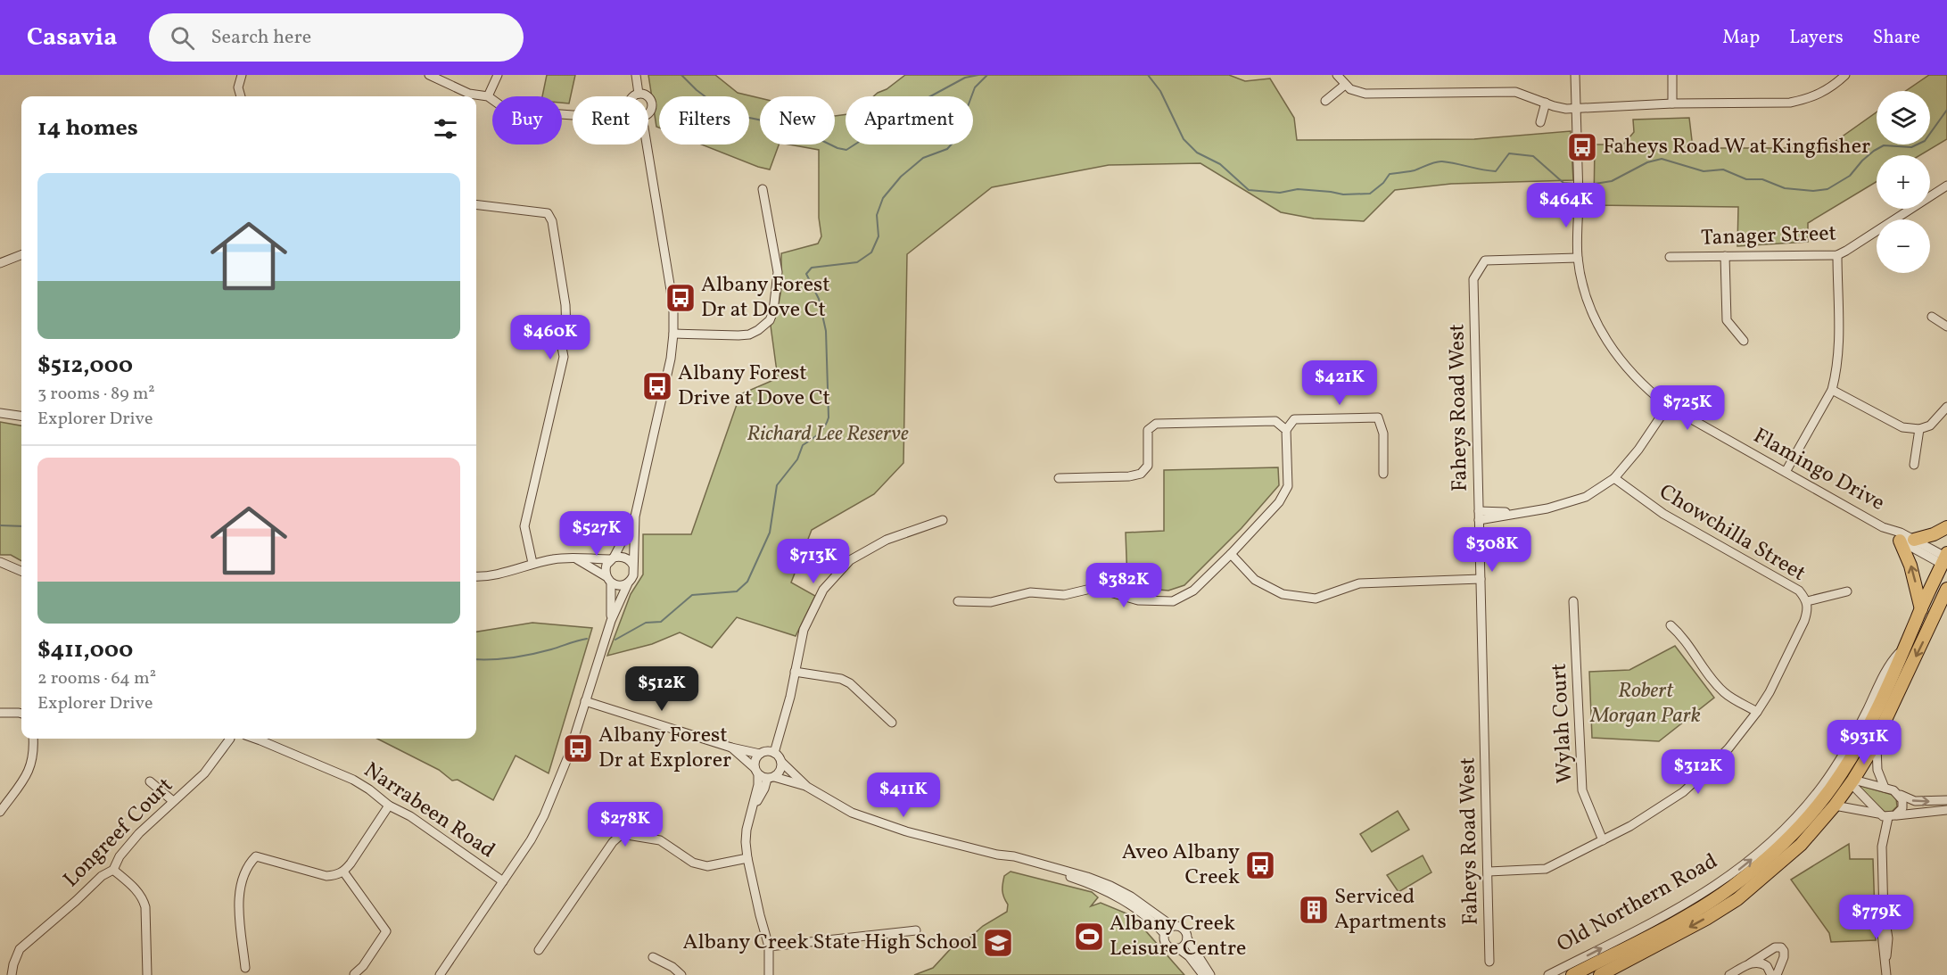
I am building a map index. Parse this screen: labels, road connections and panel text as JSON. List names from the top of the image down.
{
  "streets": {
    "highway": ["Old Northern Road"],
    "street": [
      "Tanager Street",
      "Faheys Road West",
      "Flamingo Drive",
      "Chowchilla Street",
      "Wylah Court",
      "Narrabeen Road",
      "Longreef Court"
    ]
  },
  "crossings": [
    ["Faheys Road West", "Flamingo Drive"],
    ["Faheys Road West", "Chowchilla Street"],
    ["Chowchilla Street", "Wylah Court"]
  ],
  "parks": ["Richard Lee Reserve", "Robert Morgan Park"],
  "places": {
    "bus stop": [
      "Faheys Road W at Kingfisher",
      "Albany Forest Dr at Dove Ct",
      "Albany Forest Drive at Dove Ct",
      "Albany Forest Dr at Explorer",
      "Aveo Albany Creek"
    ],
    "building": ["Serviced Apartments"],
    "sports": ["Albany Creek Leisure Centre"],
    "school or university": ["Albany Creek State High School"]
  },
  "page": {
    "header": "Casavia",
    "search": "Search here",
    "nav": ["Map", "Layers", "Share"],
    "map_buttons": ["+", "−"],
    "chip": [
      "Buy",
      "Rent",
      "Filters",
      "New",
      "Apartment"
    ],
    "heading": "14 homes",
    "list": [
      {
        "name": "$512,000",
        "note": "3 rooms · 89 m² · Explorer Drive"
      },
      {
        "name": "$411,000",
        "note": "2 rooms · 64 m² · Explorer Drive"
      }
    ],
    "price": [
      "$464K",
      "$460K",
      "$421K",
      "$725K",
      "$527K",
      "$308K",
      "$713K",
      "$382K",
      "$512K",
      "$931K",
      "$312K",
      "$411K",
      "$278K",
      "$779K"
    ]
  }
}
